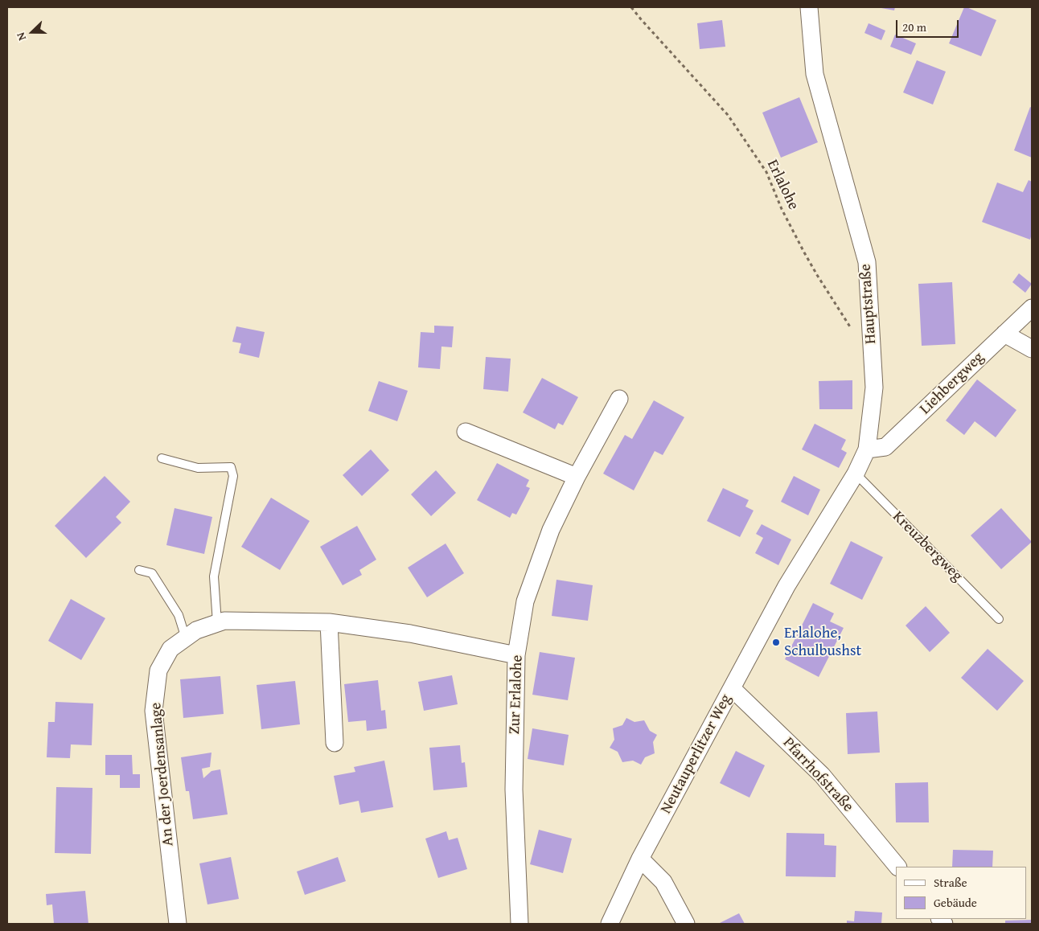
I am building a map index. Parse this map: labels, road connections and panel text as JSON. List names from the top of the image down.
{
  "streets": {
    "street": [
      "Hauptstraße",
      "Liehbergweg",
      "Zur Erlalohe",
      "Neutauperlitzer Weg",
      "An der Joerdensanlage",
      "Pfarrhofstraße"
    ],
    "lane": ["Kreuzbergweg"],
    "path": ["Erlalohe"]
  },
  "crossings": [
    ["Hauptstraße", "Liehbergweg"],
    ["Hauptstraße", "Kreuzbergweg"],
    ["Hauptstraße", "Neutauperlitzer Weg"],
    ["Zur Erlalohe", "An der Joerdensanlage"],
    ["Neutauperlitzer Weg", "Pfarrhofstraße"]
  ],
  "places": ["Erlalohe, Schulbushst"],
  "legend": ["Straße", "Gebäude"],
  "scale_bar": "20 m",
  "north": "left"
}
